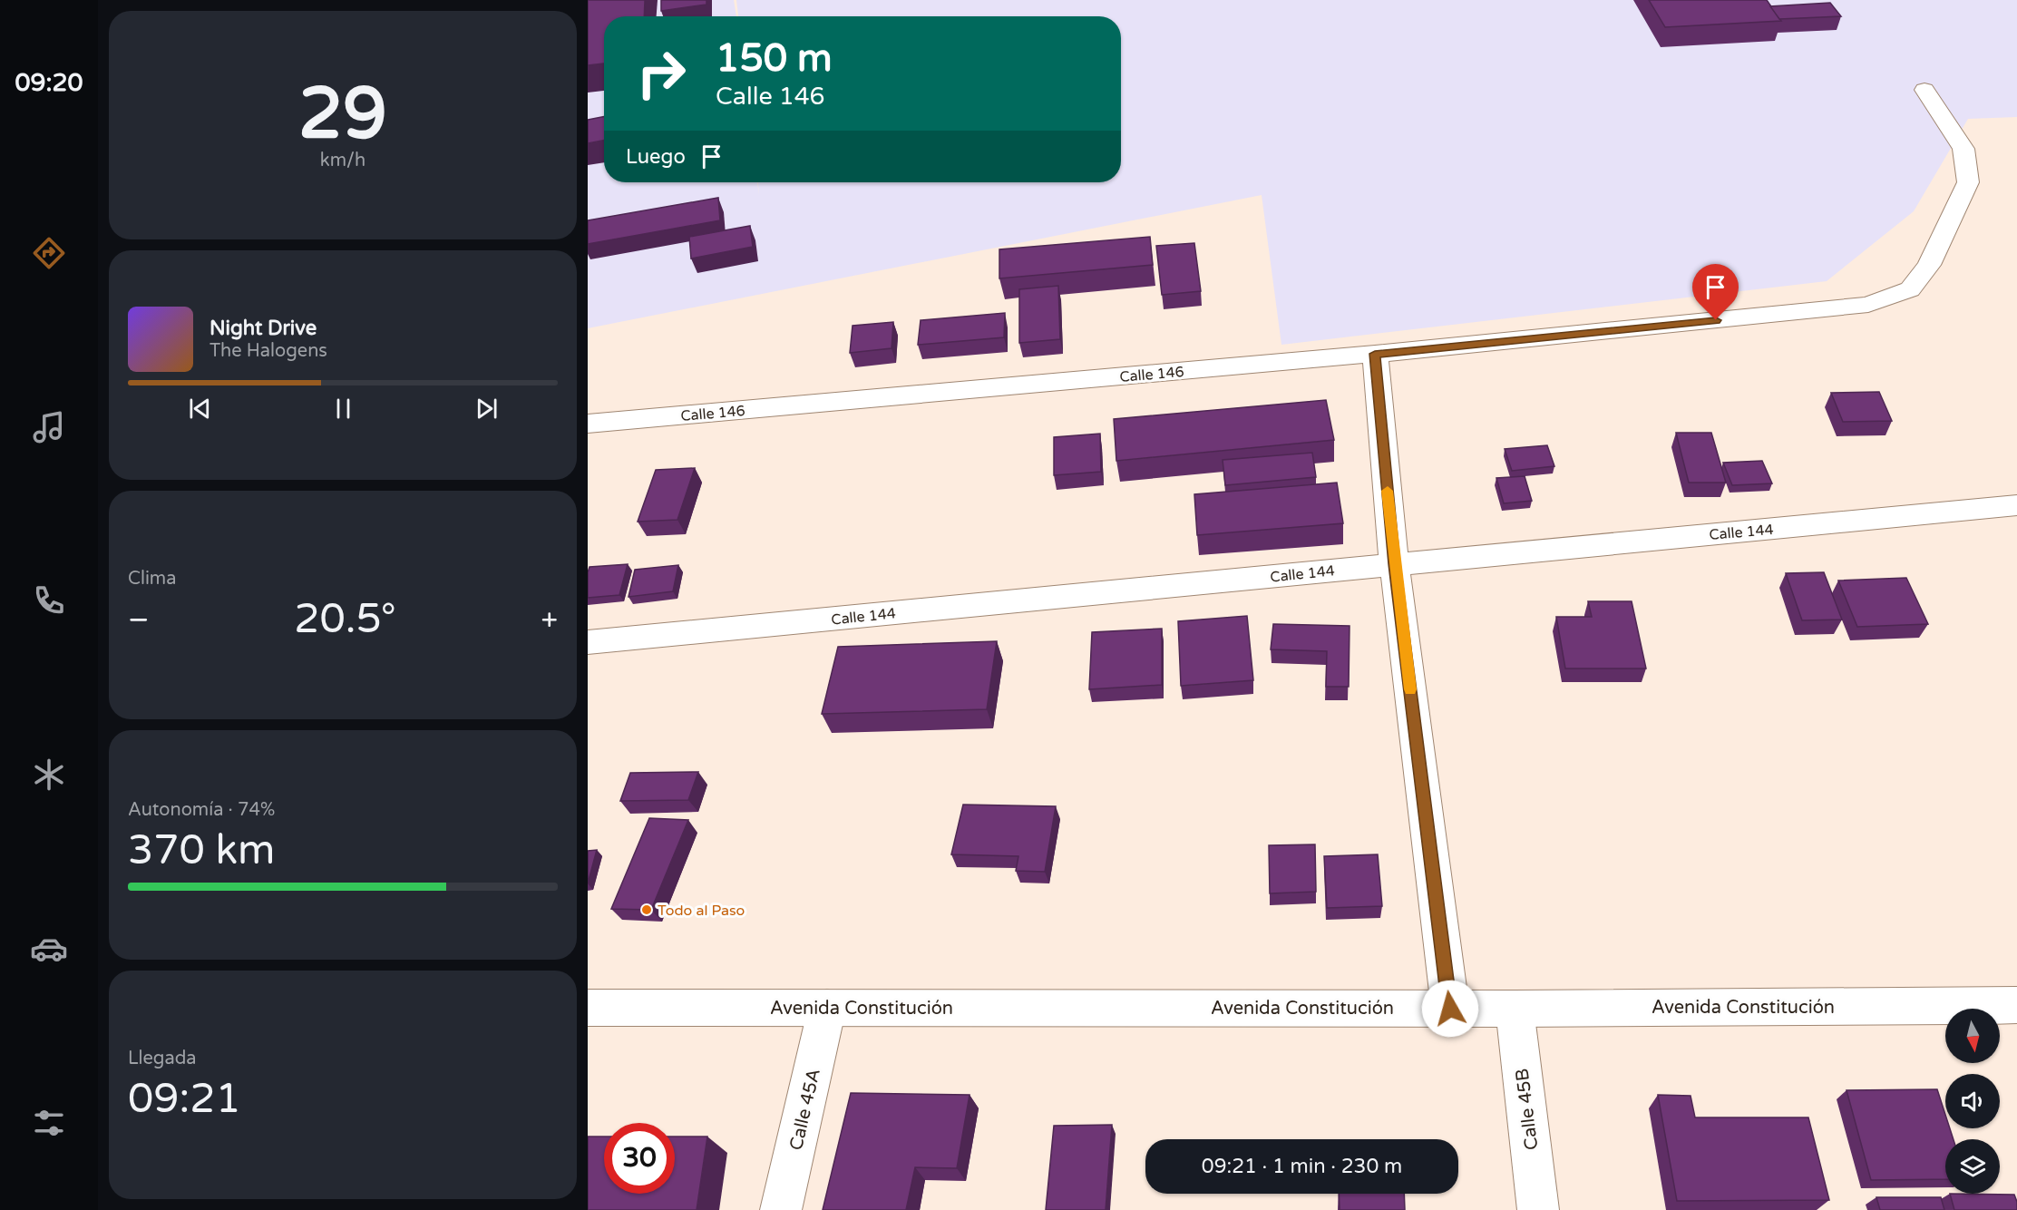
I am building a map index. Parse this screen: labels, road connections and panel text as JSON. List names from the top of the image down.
{
  "streets": {
    "street": [
      "Calle 146",
      "Calle 144",
      "Avenida Constitución",
      "Calle 45A",
      "Calle 45B"
    ]
  },
  "crossings": [
    ["Avenida Constitución", "Calle 45A"],
    ["Avenida Constitución", "Calle 45B"]
  ],
  "places": ["Todo al Paso"],
  "north": "bottom",
  "page": {
    "tabs": "09:20",
    "tile": [
      ["29", "km/h"],
      "Clima",
      ["Autonomía · 74%", "370 km"],
      ["Llegada", "09:21"]
    ],
    "turn": ["150 m", "Calle 146"],
    "then": "Luego",
    "song": ["Night Drive", "The Halogens"],
    "heat": ["−", "20.5°", "+"],
    "limit": "30",
    "trip": "09:21 · 1 min · 230 m"
  }
}
